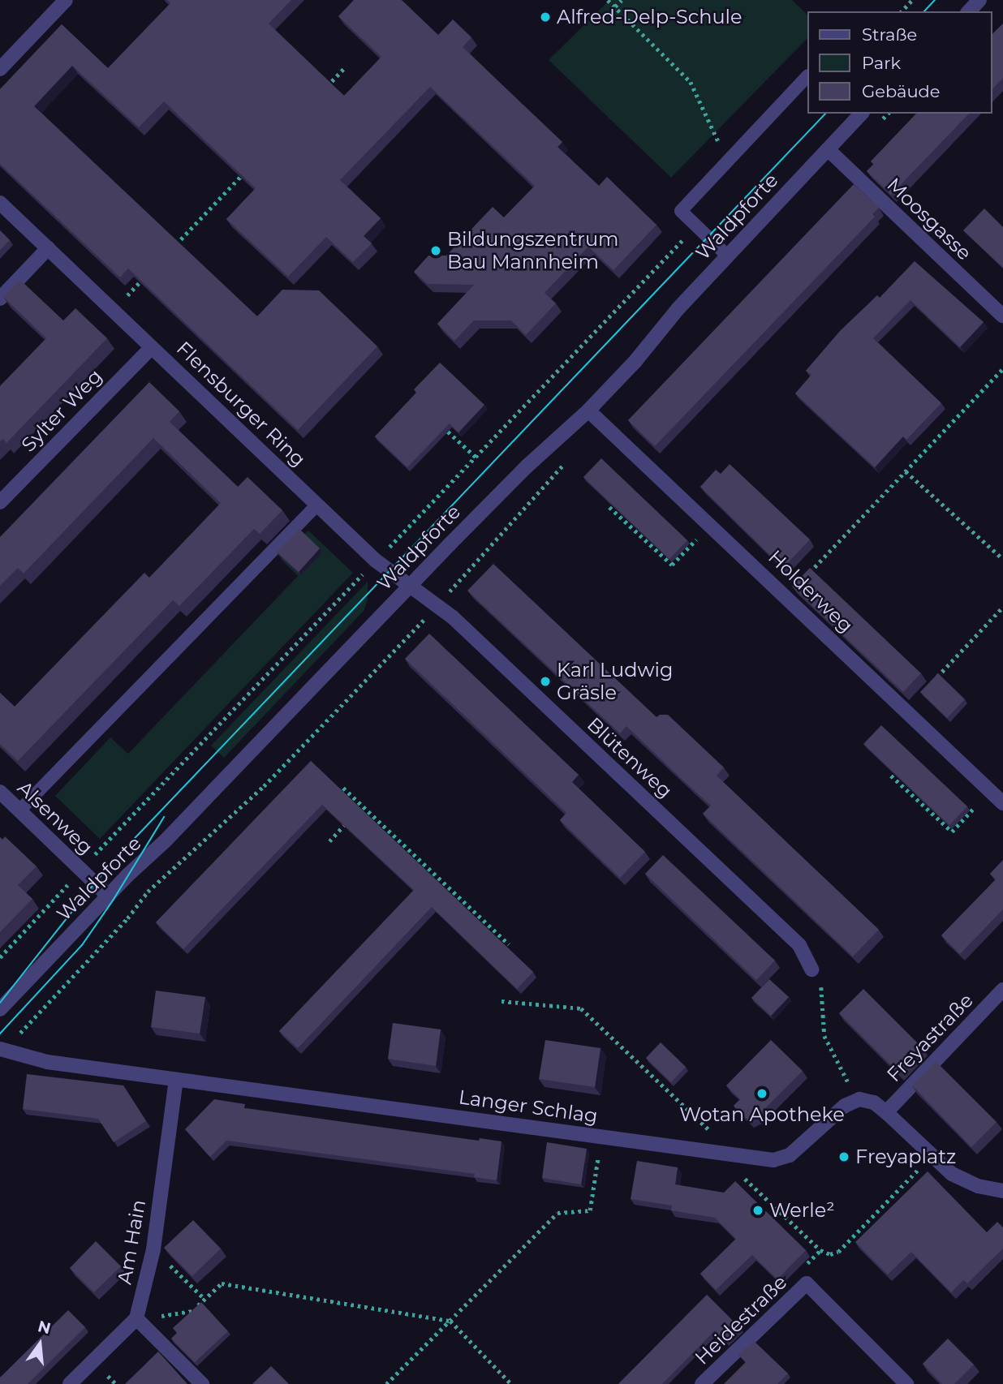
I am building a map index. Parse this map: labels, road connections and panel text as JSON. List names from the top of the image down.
{
  "streets": {
    "street": [
      "Waldpforte",
      "Moosgasse",
      "Flensburger Ring",
      "Sylter Weg",
      "Holderweg",
      "Blütenweg",
      "Alsenweg",
      "Freyastraße",
      "Langer Schlag",
      "Am Hain",
      "Heidestraße"
    ]
  },
  "crossings": [
    ["Waldpforte", "Moosgasse"],
    ["Waldpforte", "Flensburger Ring"],
    ["Waldpforte", "Holderweg"],
    ["Waldpforte", "Blütenweg"],
    ["Waldpforte", "Alsenweg"],
    ["Flensburger Ring", "Sylter Weg"],
    ["Flensburger Ring", "Blütenweg"],
    ["Langer Schlag", "Am Hain"]
  ],
  "places": [
    "Alfred-Delp-Schule",
    "Bildungszentrum Bau Mannheim",
    "Karl Ludwig Gräsle",
    "Wotan Apotheke",
    "Freyaplatz",
    "Werle²"
  ],
  "legend": ["Straße", "Park", "Gebäude"],
  "north": "top"
}
